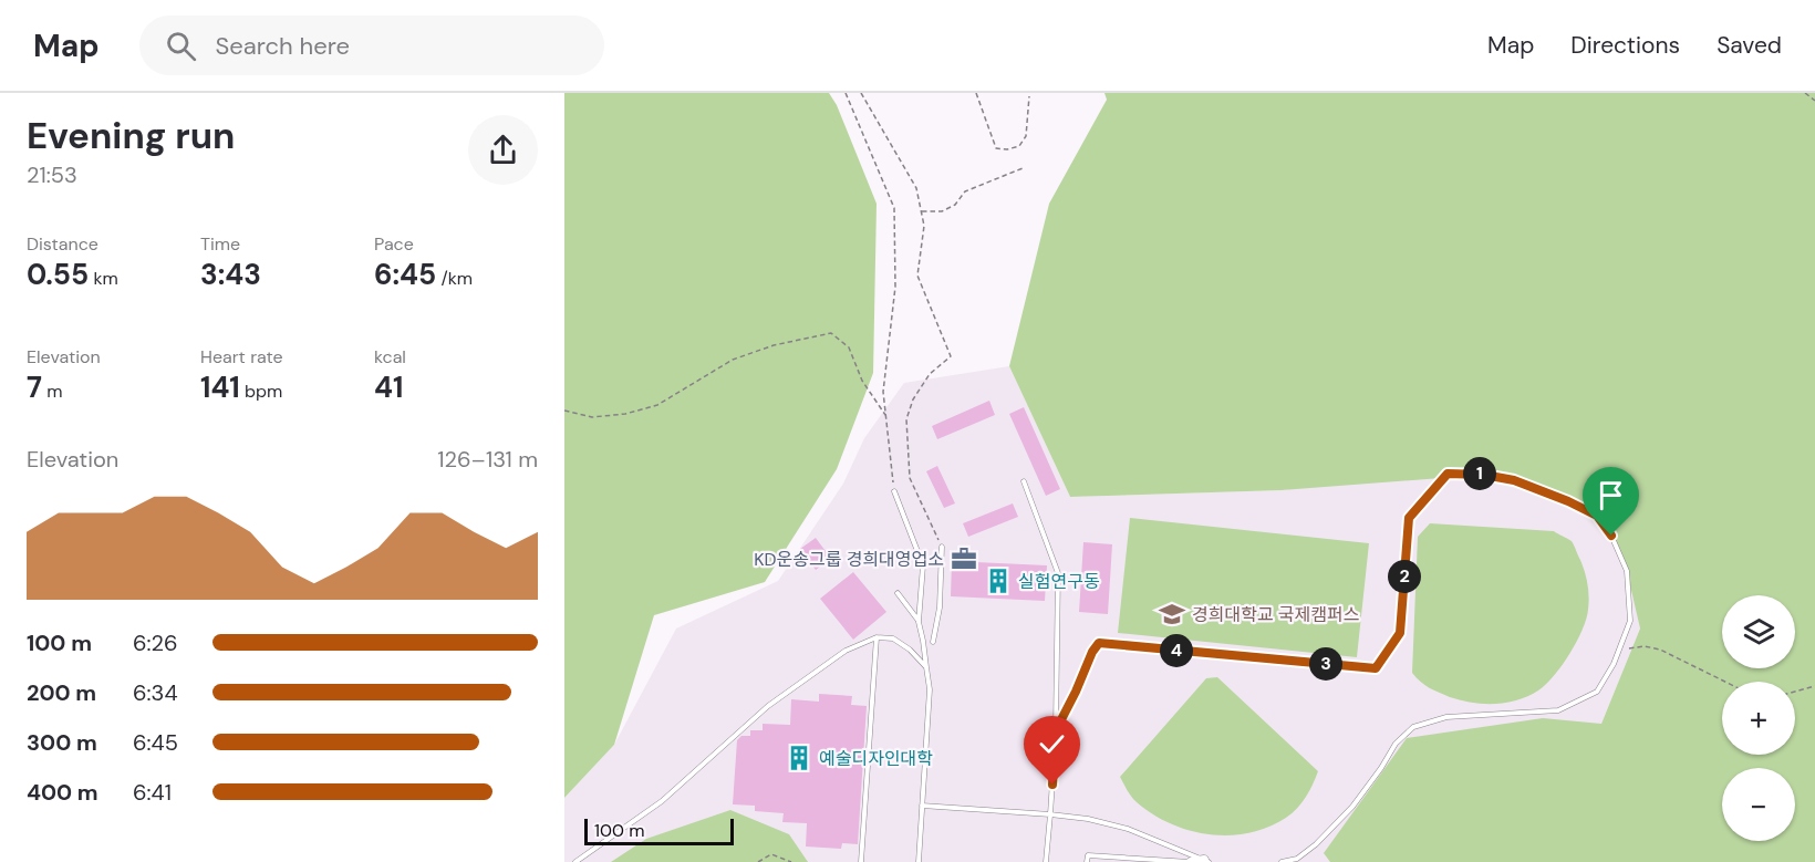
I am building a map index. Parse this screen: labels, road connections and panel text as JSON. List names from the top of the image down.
{
  "places": {
    "office": ["KD운송그룹 경희대영업소"],
    "building": ["실험연구동", "예술디자인대학"],
    "school or university": ["경희대학교 국제캠퍼스"]
  },
  "scale_bar": "100 m",
  "page": {
    "header": "Map",
    "search": "Search here",
    "nav": ["Map", "Directions", "Saved"],
    "heading": ["Evening run", "21:53"],
    "stats": [
      ["Distance", "0.55 km"],
      ["Time", "3:43"],
      ["Pace", "6:45 /km"],
      ["Elevation", "7 m"],
      ["Heart rate", "141 bpm"],
      ["kcal", "41"]
    ],
    "chart": ["Elevation", "126–131 m"],
    "pins": [
      "1",
      "2",
      "4",
      "3"
    ],
    "map_buttons": ["+", "−"],
    "list": [
      {
        "name": "100 m",
        "note": "6:26"
      },
      {
        "name": "200 m",
        "note": "6:34"
      },
      {
        "name": "300 m",
        "note": "6:45"
      },
      {
        "name": "400 m",
        "note": "6:41"
      }
    ],
    "scale": "100 m"
  }
}
